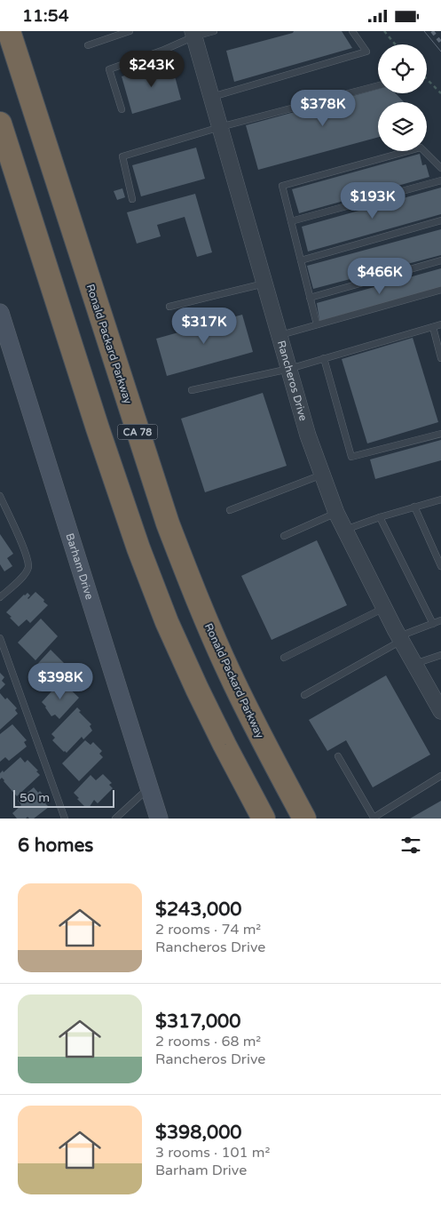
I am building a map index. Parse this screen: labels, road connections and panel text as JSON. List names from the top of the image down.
{
  "streets": {
    "highway": ["Ronald Packard Parkway", "CA 78"],
    "main road": ["Barham Drive"],
    "street": ["Rancheros Drive"]
  },
  "scale_bar": "50 m",
  "page": {
    "status": "11:54",
    "price": [
      "$243K",
      "$378K",
      "$193K",
      "$466K",
      "$317K",
      "$398K"
    ],
    "scale": "50 m",
    "heading": "6 homes",
    "list": [
      {
        "name": "$243,000",
        "note": "2 rooms · 74 m² · Rancheros Drive"
      },
      {
        "name": "$317,000",
        "note": "2 rooms · 68 m² · Rancheros Drive"
      },
      {
        "name": "$398,000",
        "note": "3 rooms · 101 m² · Barham Drive"
      }
    ]
  }
}
